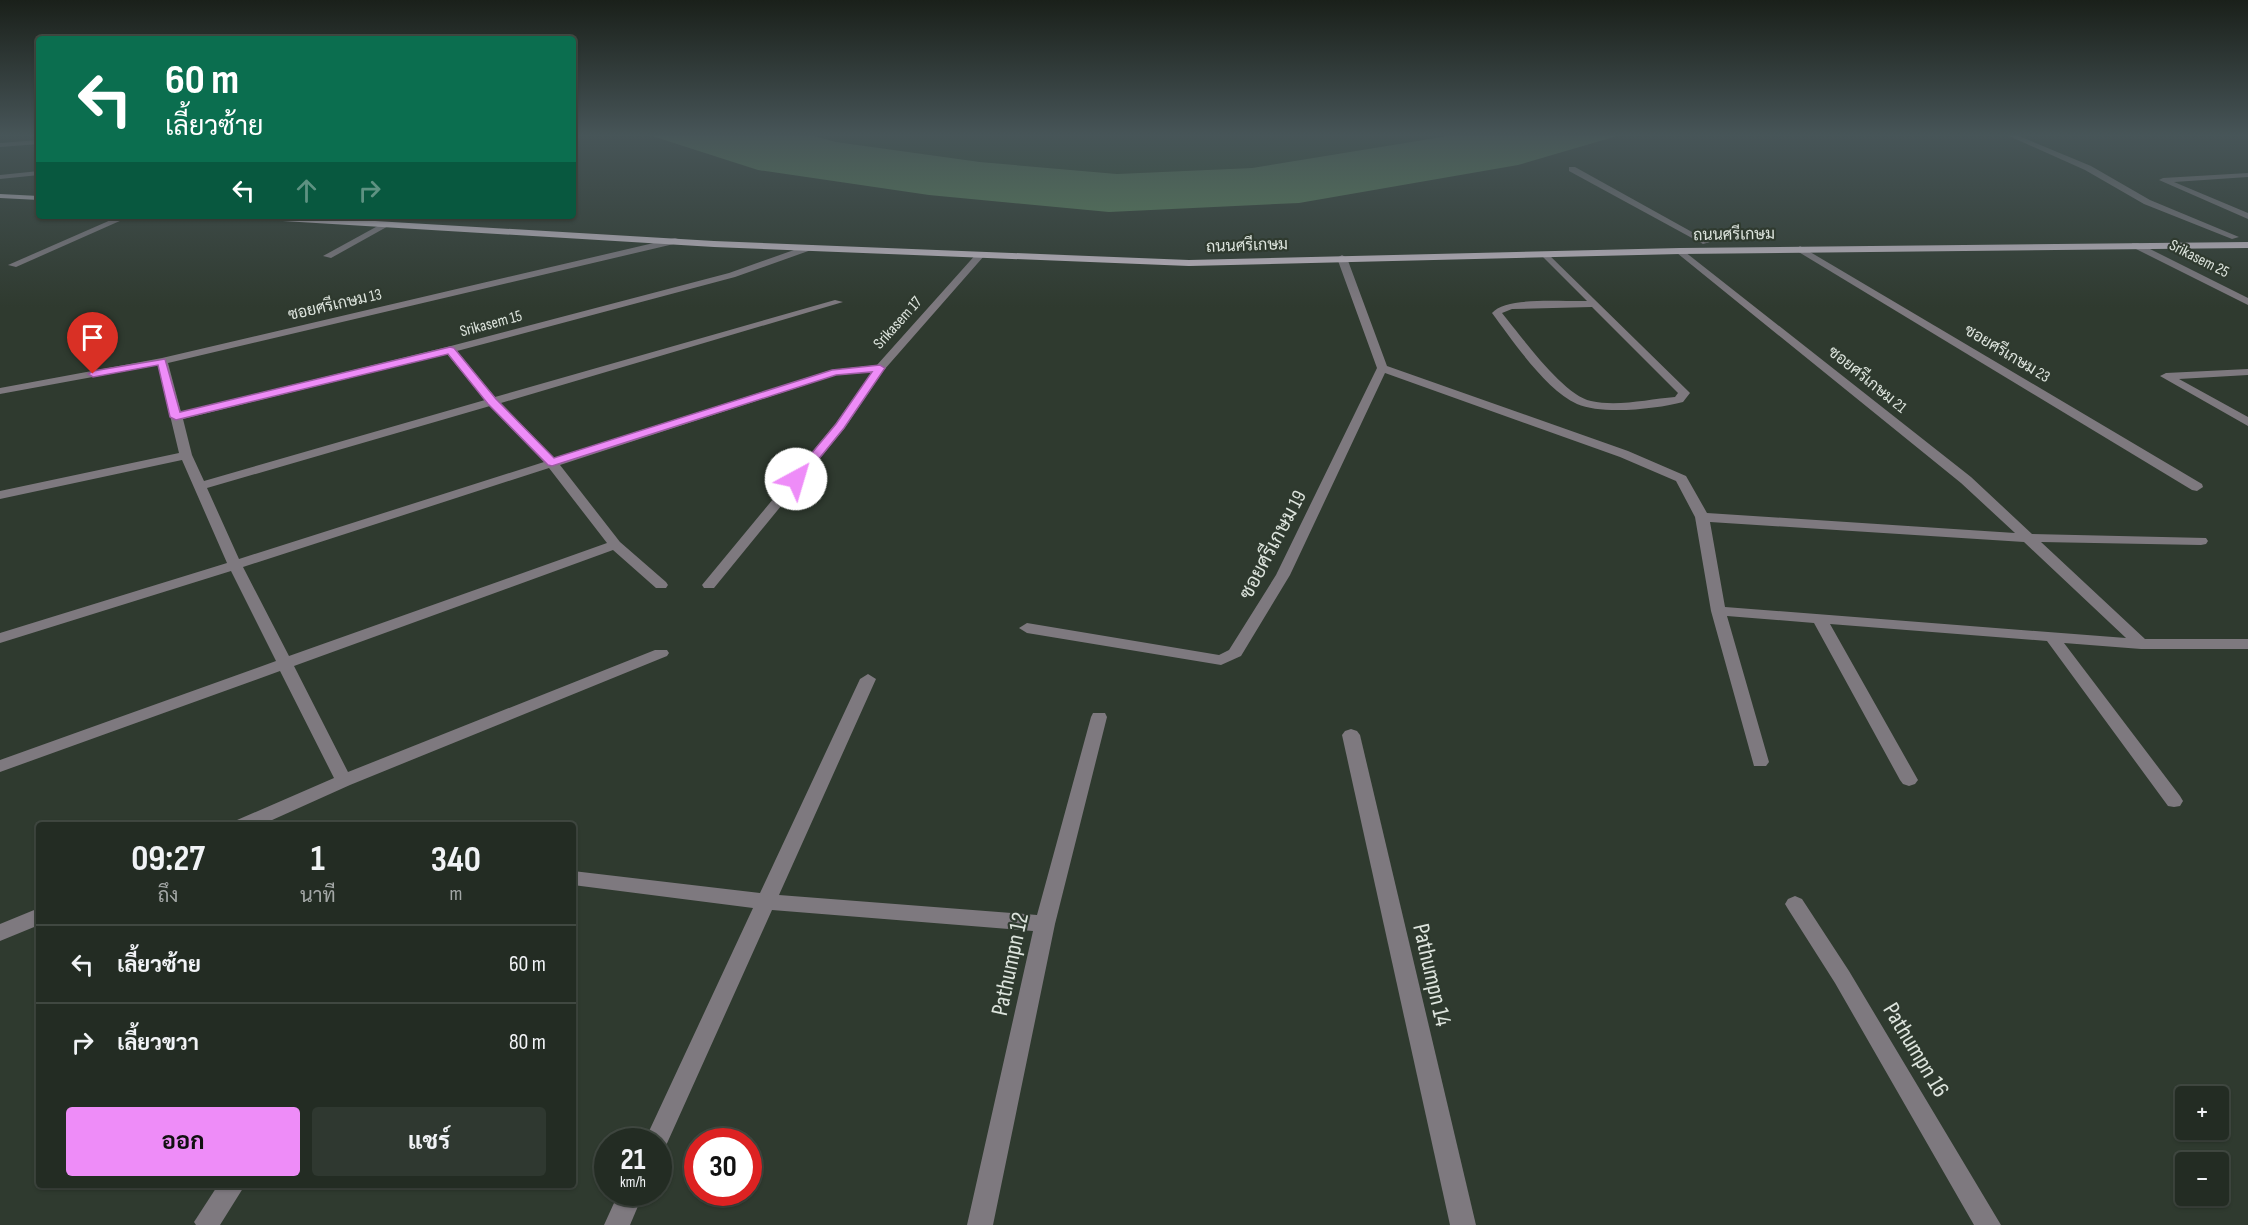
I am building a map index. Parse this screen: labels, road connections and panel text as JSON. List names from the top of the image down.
{
  "streets": {
    "main road": ["ถนนศรีเกษม"],
    "street": [
      "Srikasem 25",
      "ซอยศรีเกษม 13",
      "Srikasem 17",
      "Srikasem 15",
      "ซอยศรีเกษม 23",
      "ซอยศรีเกษม 21",
      "ซอยศรีเกษม 19",
      "Pathumpn 12",
      "Pathumpn 14",
      "Pathumpn 16"
    ]
  },
  "crossings": [
    ["ถนนศรีเกษม", "Srikasem 25"],
    ["ถนนศรีเกษม", "ซอยศรีเกษม 13"],
    ["ถนนศรีเกษม", "Srikasem 17"],
    ["ถนนศรีเกษม", "Srikasem 15"],
    ["ถนนศรีเกษม", "ซอยศรีเกษม 23"],
    ["ถนนศรีเกษม", "ซอยศรีเกษม 21"]
  ],
  "page": {
    "turn": ["60 m", "เลี้ยวซ้าย"],
    "eta": [
      "09:27",
      "ถึง",
      "1",
      "นาที",
      "340",
      "m"
    ],
    "list": [
      {
        "name": "เลี้ยวซ้าย",
        "value": "60 m"
      },
      {
        "name": "เลี้ยวขวา",
        "value": "80 m"
      }
    ],
    "map_buttons": ["+", "−"],
    "buttons": ["ออก", "แชร์"],
    "speed": "21 km/h",
    "limit": "30"
  }
}
